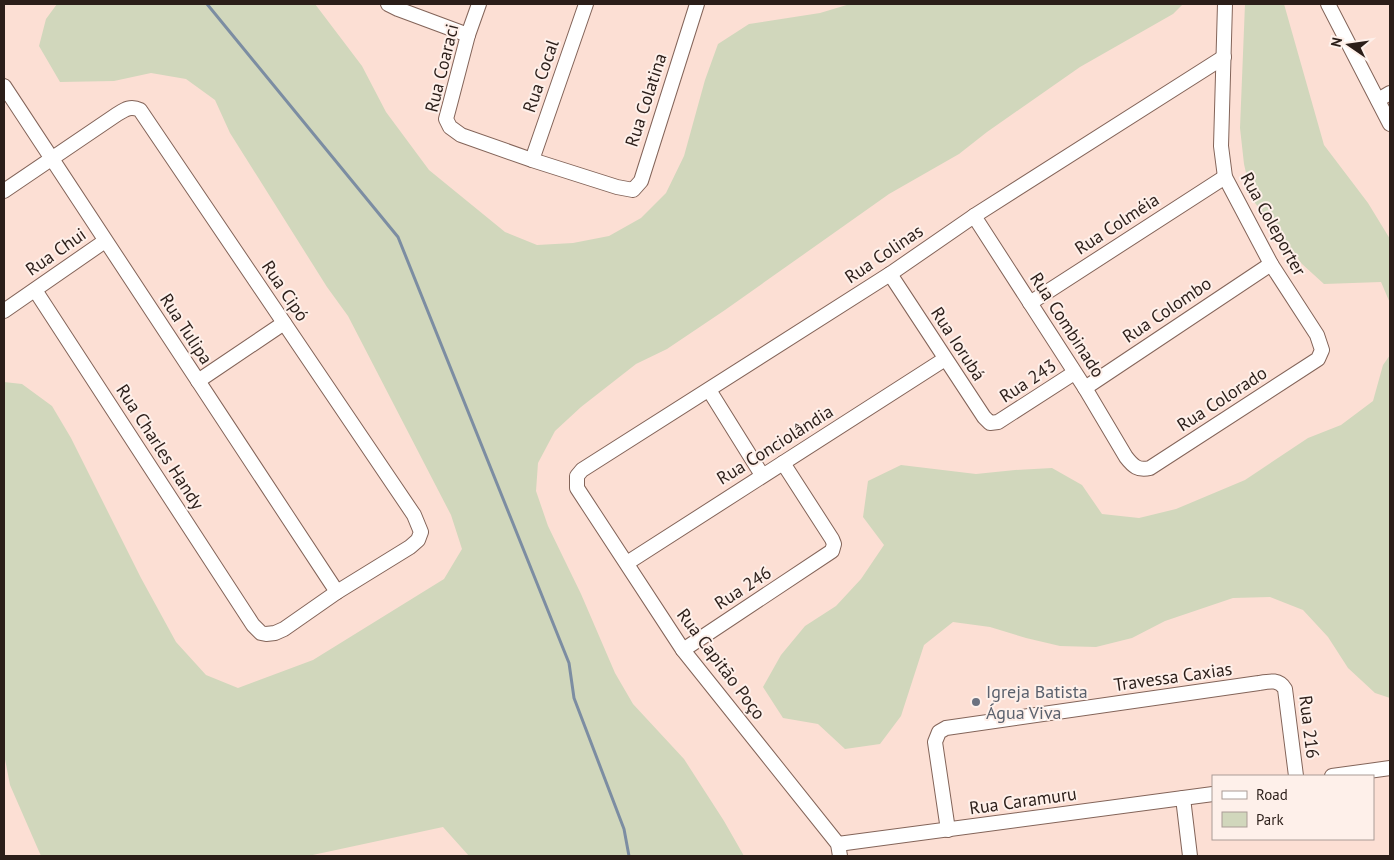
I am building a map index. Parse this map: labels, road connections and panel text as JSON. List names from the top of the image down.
{
  "streets": {
    "street": [
      "Rua Coaraci",
      "Rua Cocal",
      "Rua Colatina",
      "Rua Colméia",
      "Rua Coleporter",
      "Rua Chui",
      "Rua Colinas",
      "Rua Cipó",
      "Rua Colombo",
      "Rua Combinado",
      "Rua Tulipa",
      "Rua Iorubá",
      "Rua 243",
      "Rua Colorado",
      "Rua Conciolândia",
      "Rua Charles Handy",
      "Rua 246",
      "Rua Capitão Poço",
      "Travessa Caxias",
      "Rua 216",
      "Rua Caramuru"
    ]
  },
  "crossings": [
    ["Rua Coaraci", "Rua Cocal"],
    ["Rua Coaraci", "Rua Colatina"],
    ["Rua Cocal", "Rua Colatina"],
    ["Rua Colméia", "Rua Coleporter"],
    ["Rua Colméia", "Rua Combinado"],
    ["Rua Coleporter", "Rua Colinas"],
    ["Rua Coleporter", "Rua Colombo"],
    ["Rua Coleporter", "Rua Colorado"],
    ["Rua Chui", "Rua Tulipa"],
    ["Rua Chui", "Rua Charles Handy"],
    ["Rua Colinas", "Rua Combinado"],
    ["Rua Colinas", "Rua Iorubá"],
    ["Rua Colinas", "Rua Capitão Poço"],
    ["Rua Cipó", "Rua Tulipa"],
    ["Rua Cipó", "Rua Charles Handy"],
    ["Rua Colombo", "Rua Combinado"],
    ["Rua Combinado", "Rua 243"],
    ["Rua Combinado", "Rua Colorado"],
    ["Rua Tulipa", "Rua Charles Handy"],
    ["Rua Iorubá", "Rua 243"],
    ["Rua Iorubá", "Rua Conciolândia"],
    ["Rua Conciolândia", "Rua 246"],
    ["Rua Conciolândia", "Rua Capitão Poço"],
    ["Rua 246", "Rua Capitão Poço"],
    ["Rua Capitão Poço", "Rua Caramuru"],
    ["Travessa Caxias", "Rua 216"],
    ["Travessa Caxias", "Rua Caramuru"]
  ],
  "places": ["Igreja Batista Água Viva"],
  "legend": ["Road", "Park"],
  "north": "left"
}
